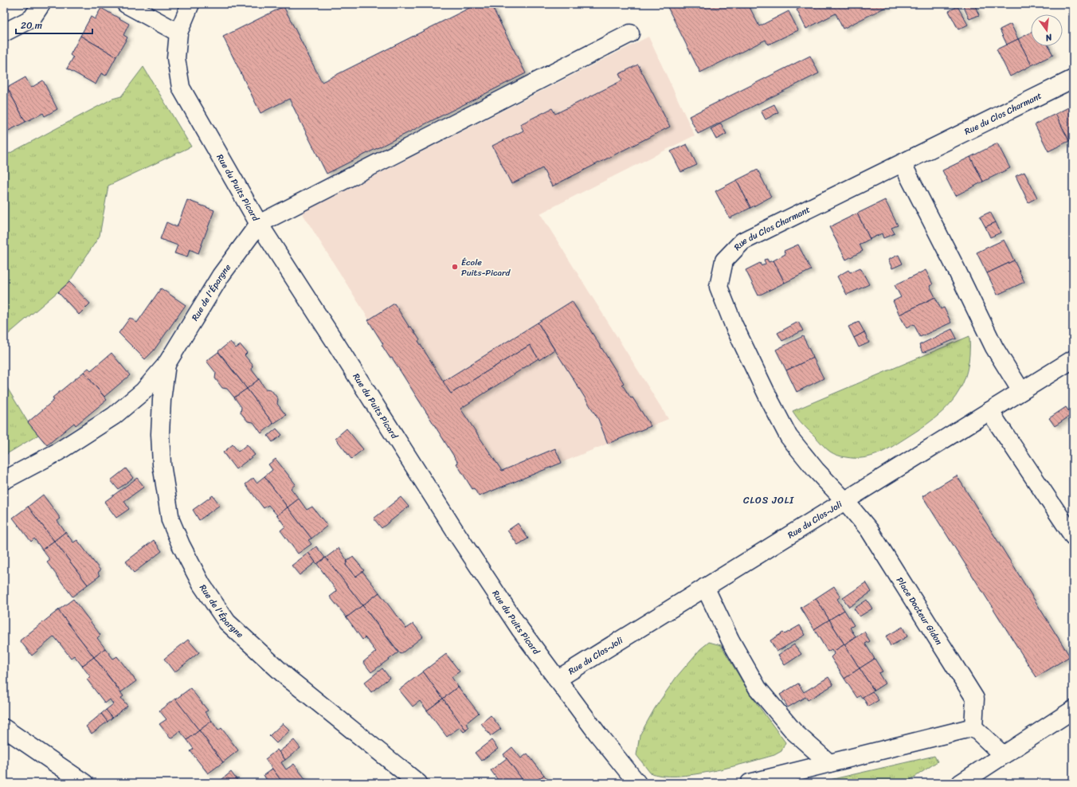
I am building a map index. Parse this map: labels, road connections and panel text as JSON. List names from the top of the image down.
{
  "streets": {
    "street": [
      "Rue du Clos Charmant",
      "Rue du Puits Picard",
      "Rue de l'Épargne",
      "Rue du Clos-Joli",
      "Place Docteur Gidon"
    ]
  },
  "crossings": [
    ["Rue du Clos Charmant", "Rue du Clos-Joli"],
    ["Rue du Clos Charmant", "Place Docteur Gidon"],
    ["Rue du Puits Picard", "Rue de l'Épargne"],
    ["Rue du Puits Picard", "Rue du Clos-Joli"],
    ["Rue du Clos-Joli", "Place Docteur Gidon"]
  ],
  "districts": ["CLOS JOLI"],
  "places": ["École Puits-Picard"],
  "scale_bar": "20 m",
  "north": "bottom"
}
